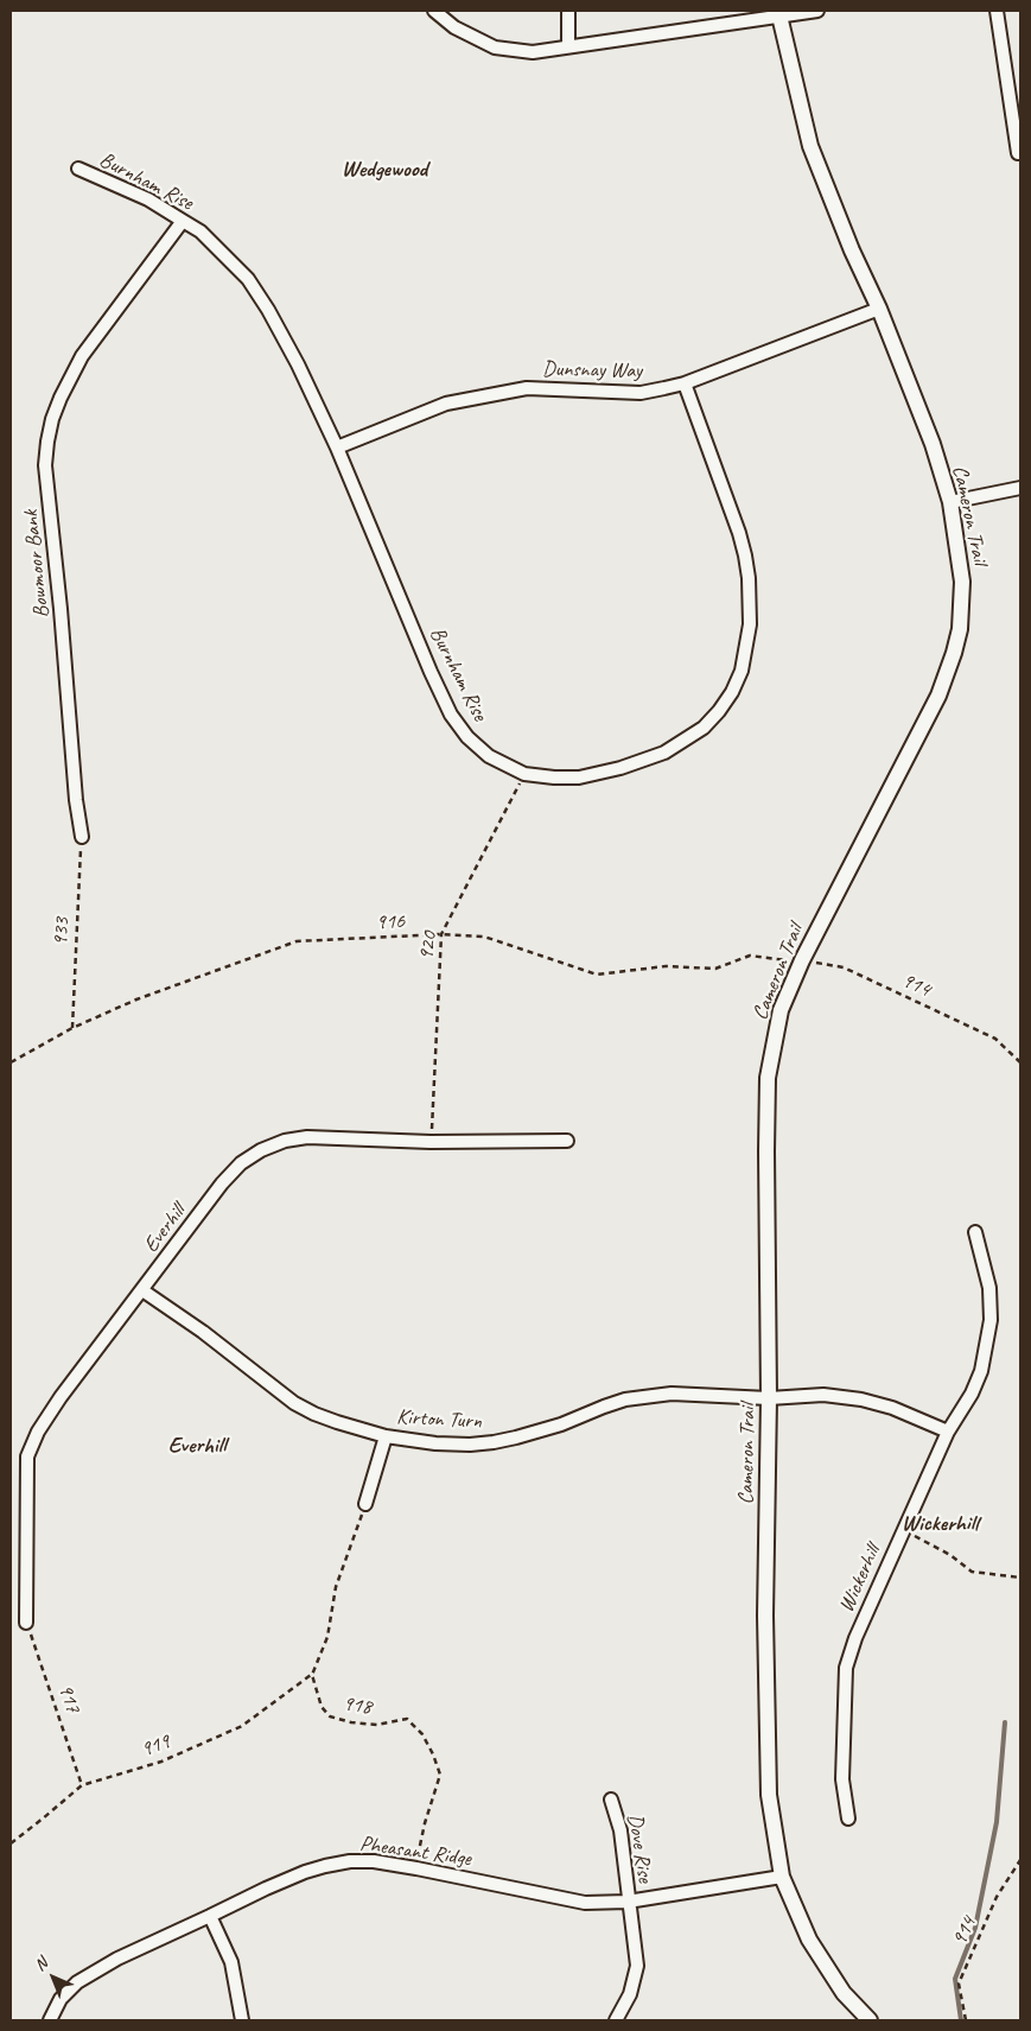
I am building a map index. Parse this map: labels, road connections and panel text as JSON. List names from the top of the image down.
{
  "streets": {
    "street": [
      "Burnham Rise",
      "Dunsnay Way",
      "Cameron Trail",
      "Bowmoor Bank",
      "Everhill",
      "Kirton Turn",
      "Wickerhill",
      "Dove Rise",
      "Pheasant Ridge"
    ],
    "path": [
      "916",
      "933",
      "920",
      "914",
      "917",
      "918",
      "919"
    ]
  },
  "crossings": [
    ["Burnham Rise", "Dunsnay Way"],
    ["Burnham Rise", "Bowmoor Bank"],
    ["Burnham Rise", "920"],
    ["Dunsnay Way", "Cameron Trail"],
    ["Cameron Trail", "916"],
    ["Cameron Trail", "914"],
    ["Cameron Trail", "Kirton Turn"],
    ["Cameron Trail", "Pheasant Ridge"],
    ["Bowmoor Bank", "933"],
    ["916", "933"],
    ["916", "920"],
    ["916", "914"],
    ["920", "Everhill"],
    ["Everhill", "Kirton Turn"],
    ["Everhill", "917"],
    ["Kirton Turn", "Wickerhill"],
    ["917", "919"],
    ["918", "919"],
    ["918", "Pheasant Ridge"],
    ["Dove Rise", "Pheasant Ridge"]
  ],
  "districts": ["Wedgewood", "Everhill", "Wickerhill"],
  "north": "top left"
}
